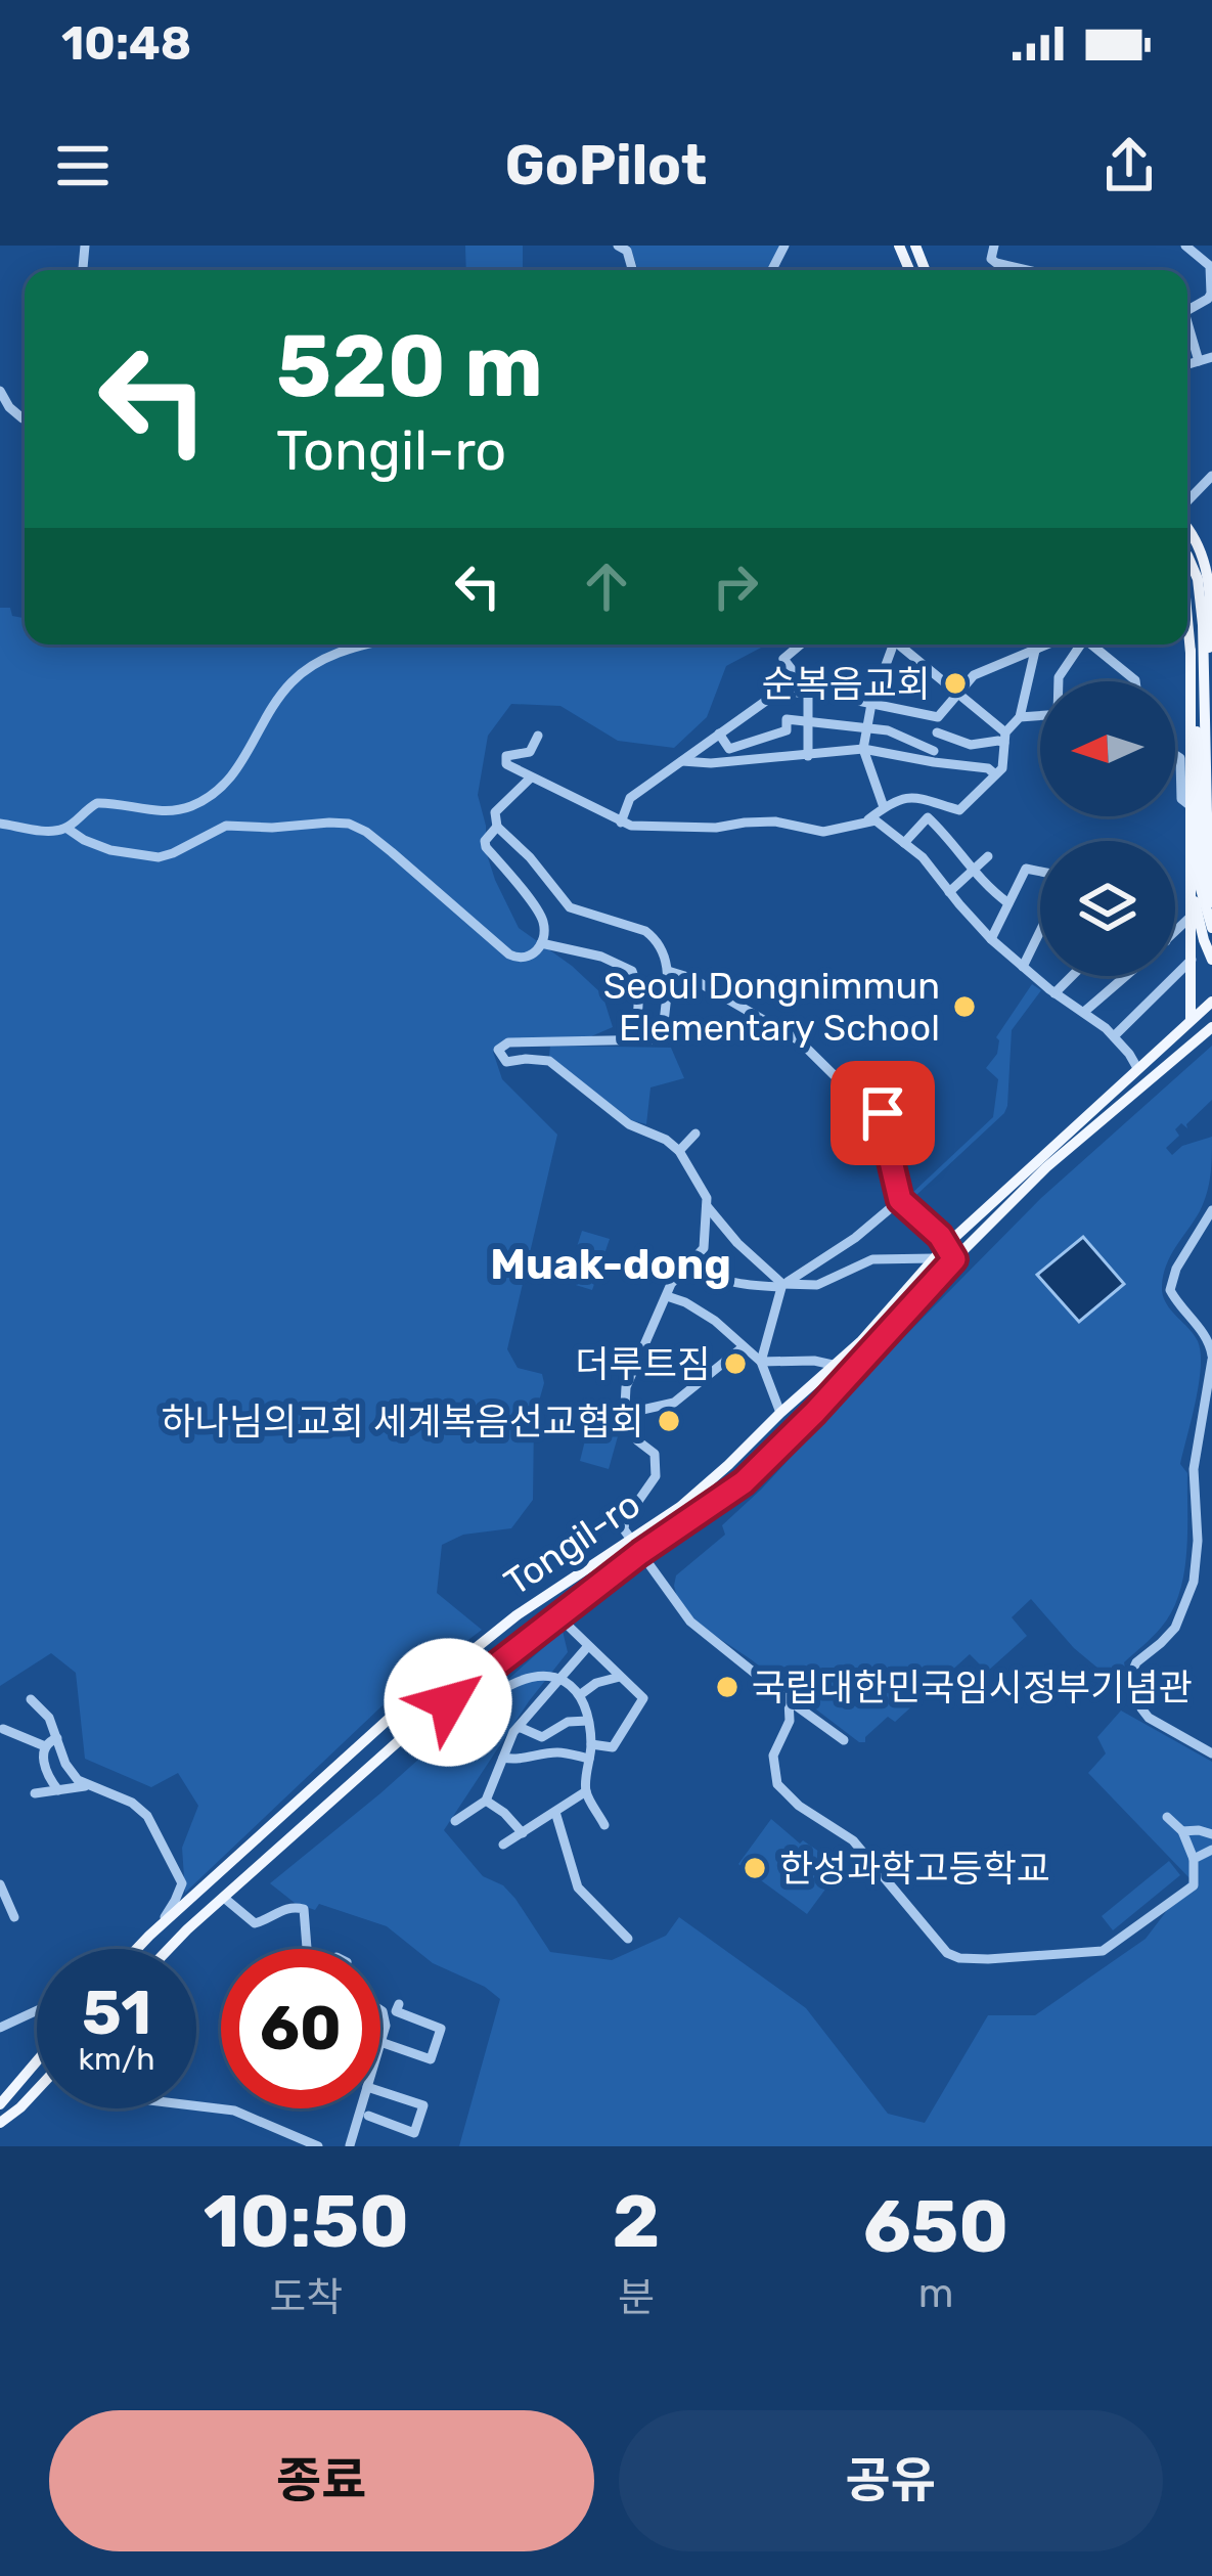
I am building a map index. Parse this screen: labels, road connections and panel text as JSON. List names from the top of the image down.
{
  "streets": {
    "main road": ["Tongil-ro"]
  },
  "districts": ["Muak-dong"],
  "places": [
    "순복음교회",
    "Seoul Dongnimmun Elementary School",
    "더루트짐",
    "하나님의교회 세계복음선교협회",
    "국립대한민국임시정부기념관",
    "한성과학고등학교"
  ],
  "north": "left",
  "page": {
    "status": "10:48",
    "header": "GoPilot",
    "turn": ["520 m", "Tongil-ro"],
    "speed": "51 km/h",
    "limit": "60",
    "eta": [
      "10:50",
      "도착",
      "2",
      "분",
      "650",
      "m"
    ],
    "buttons": ["종료", "공유"]
  }
}
